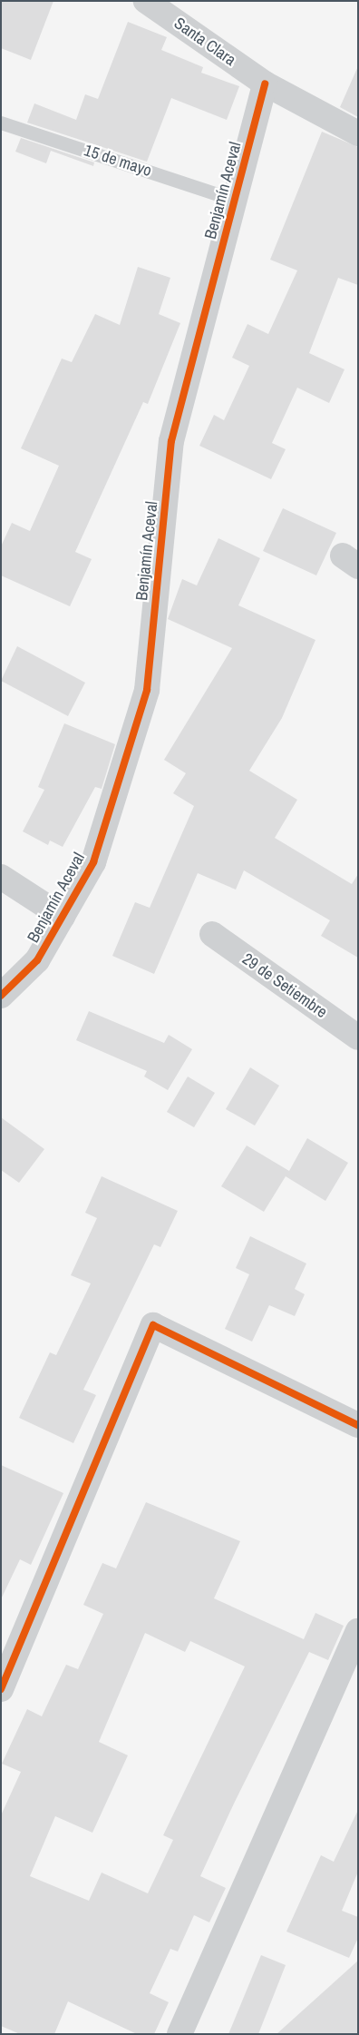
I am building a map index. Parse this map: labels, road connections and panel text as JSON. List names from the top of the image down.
{
  "streets": {
    "street": ["Santa Clara", "Benjamín Aceval", "29 de Setiembre"],
    "lane": ["15 de mayo"]
  },
  "crossings": [
    ["Santa Clara", "Benjamín Aceval"],
    ["15 de mayo", "Benjamín Aceval"]
  ]
}
